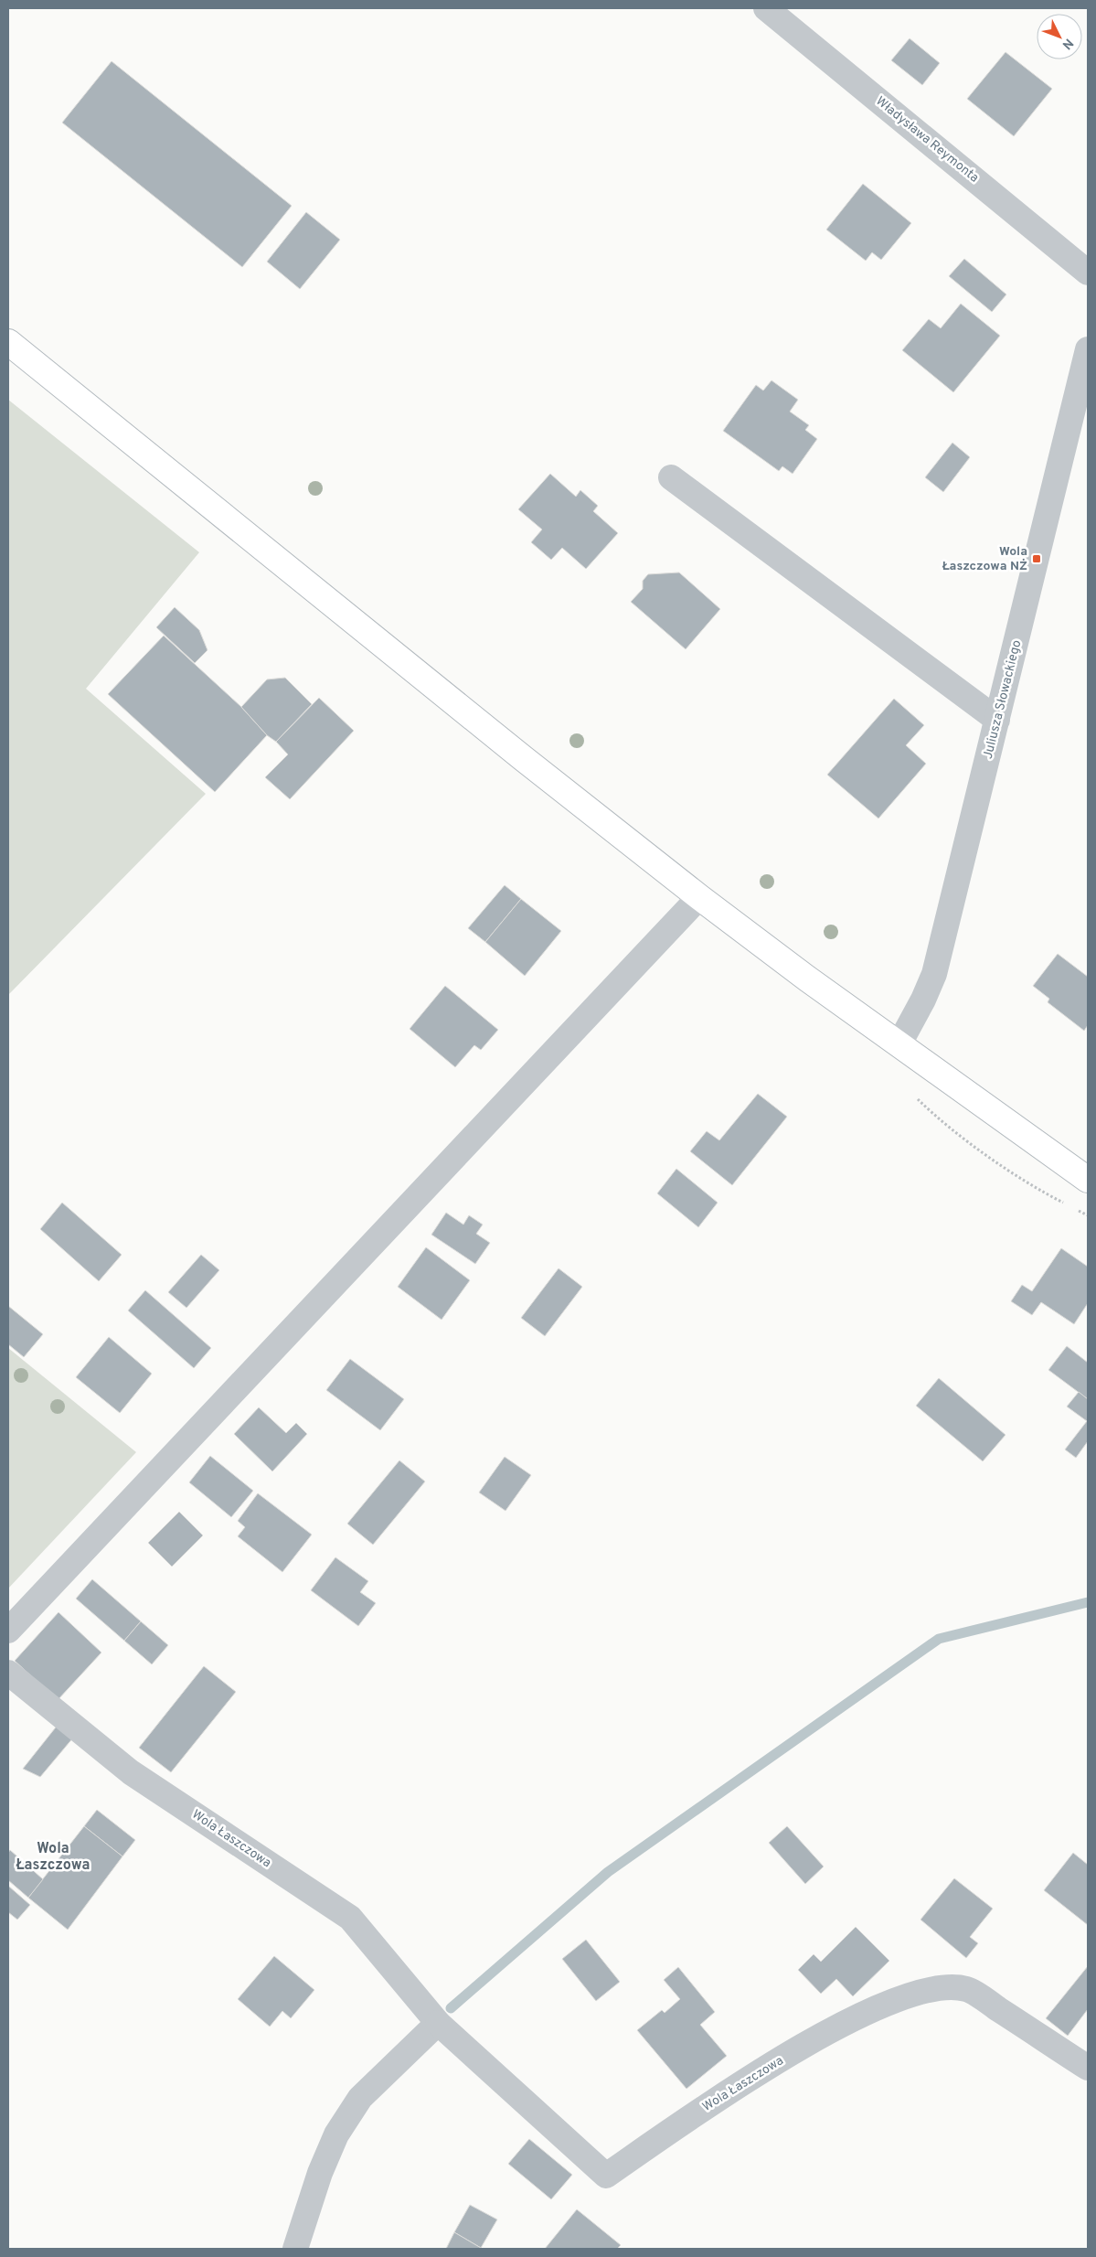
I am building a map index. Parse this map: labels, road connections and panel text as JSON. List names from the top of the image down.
{
  "streets": {
    "street": ["Władysława Reymonta", "Juliusza Słowackiego", "Wola Łaszczowa"]
  },
  "districts": ["Wola Łaszczowa"],
  "places": {
    "transit": ["Wola Łaszczowa NŻ"]
  },
  "north": "bottom right"
}
